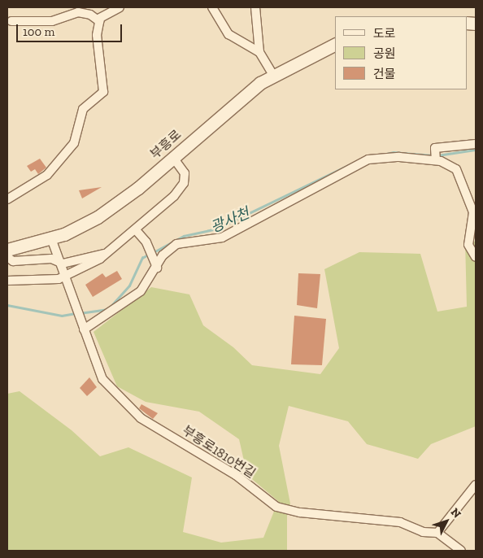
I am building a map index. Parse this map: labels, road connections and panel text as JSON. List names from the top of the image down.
{
  "streets": {
    "main road": ["부흥로"],
    "street": ["부흥로1810번길"]
  },
  "water": ["광사천"],
  "legend": ["도로", "공원", "건물"],
  "scale_bar": "100 m",
  "north": "top right"
}
